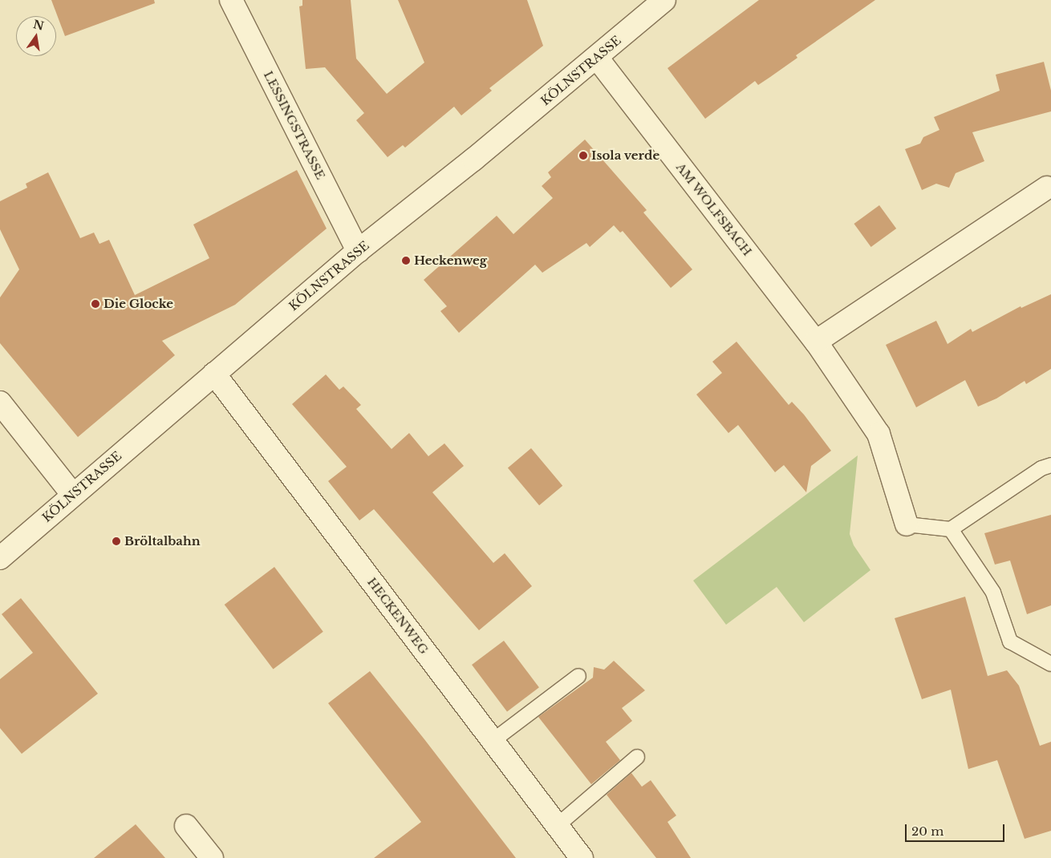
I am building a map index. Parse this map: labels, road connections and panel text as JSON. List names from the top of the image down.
{
  "streets": {
    "street": [
      "KÖLNSTRASSE",
      "LESSINGSTRASSE",
      "AM WOLFSBACH",
      "HECKENWEG"
    ]
  },
  "crossings": [
    ["KÖLNSTRASSE", "LESSINGSTRASSE"],
    ["KÖLNSTRASSE", "AM WOLFSBACH"],
    ["KÖLNSTRASSE", "HECKENWEG"]
  ],
  "places": [
    "Isola verde",
    "Heckenweg",
    "Die Glocke",
    "Bröltalbahn"
  ],
  "scale_bar": "20 m",
  "north": "top"
}
